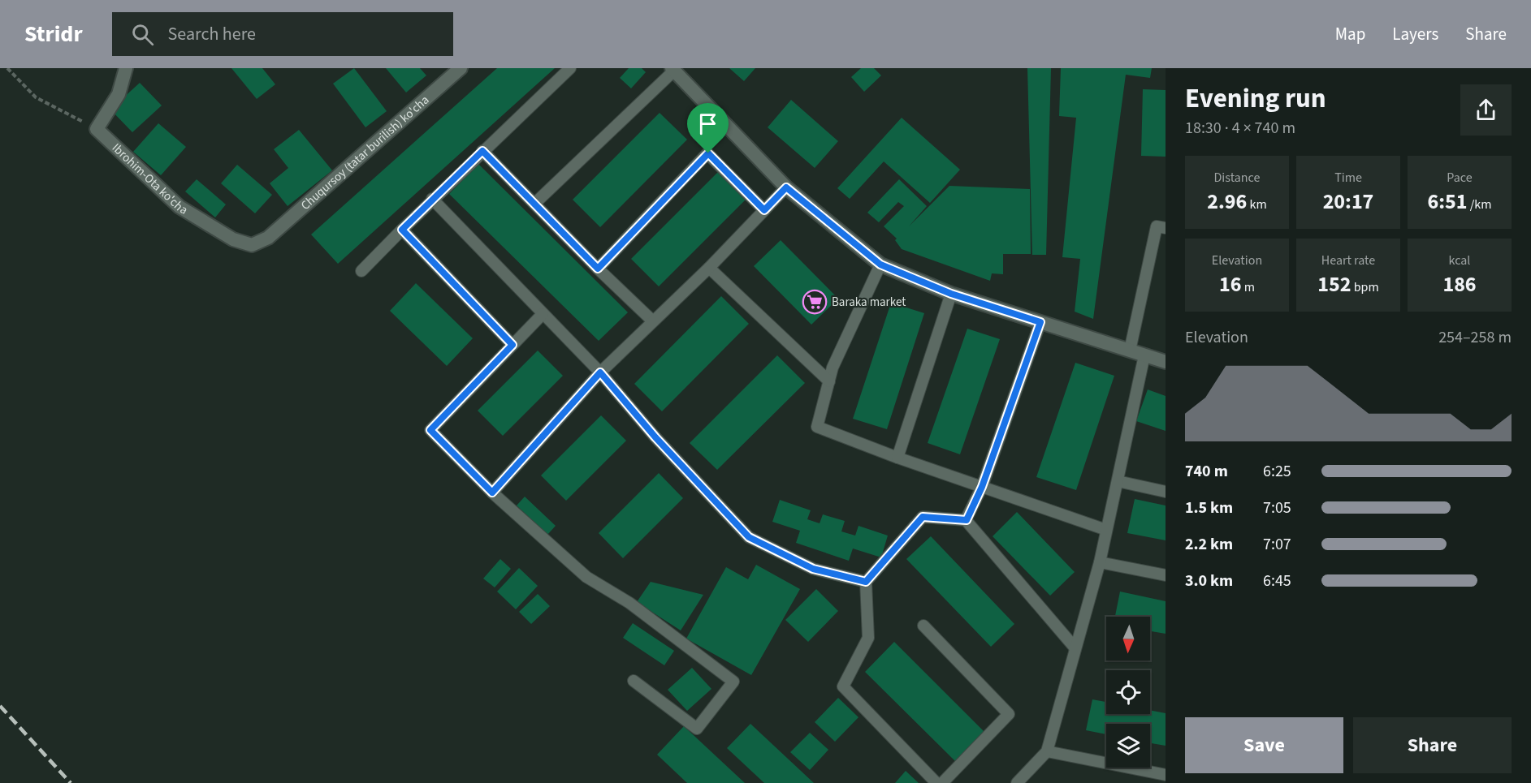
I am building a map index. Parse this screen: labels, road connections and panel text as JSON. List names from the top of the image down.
{
  "streets": {
    "street": ["Chuqursoy (tatar burilish) ko'cha", "Ibrohim-Ota ko'cha"]
  },
  "crossings": [
    ["Chuqursoy (tatar burilish) ko'cha", "Ibrohim-Ota ko'cha"]
  ],
  "places": {
    "supermarket": ["Baraka market"]
  },
  "north": "bottom",
  "page": {
    "header": "Stridr",
    "search": "Search here",
    "nav": ["Map", "Layers", "Share"],
    "heading": ["Evening run", "18:30 · 4 × 740 m"],
    "stats": [
      ["Distance", "2.96 km"],
      ["Time", "20:17"],
      ["Pace", "6:51 /km"],
      ["Elevation", "16 m"],
      ["Heart rate", "152 bpm"],
      ["kcal", "186"]
    ],
    "chart": ["Elevation", "254–258 m"],
    "list": [
      {
        "name": "740 m",
        "note": "6:25"
      },
      {
        "name": "1.5 km",
        "note": "7:05"
      },
      {
        "name": "2.2 km",
        "note": "7:07"
      },
      {
        "name": "3.0 km",
        "note": "6:45"
      }
    ],
    "buttons": ["Save", "Share"]
  }
}
